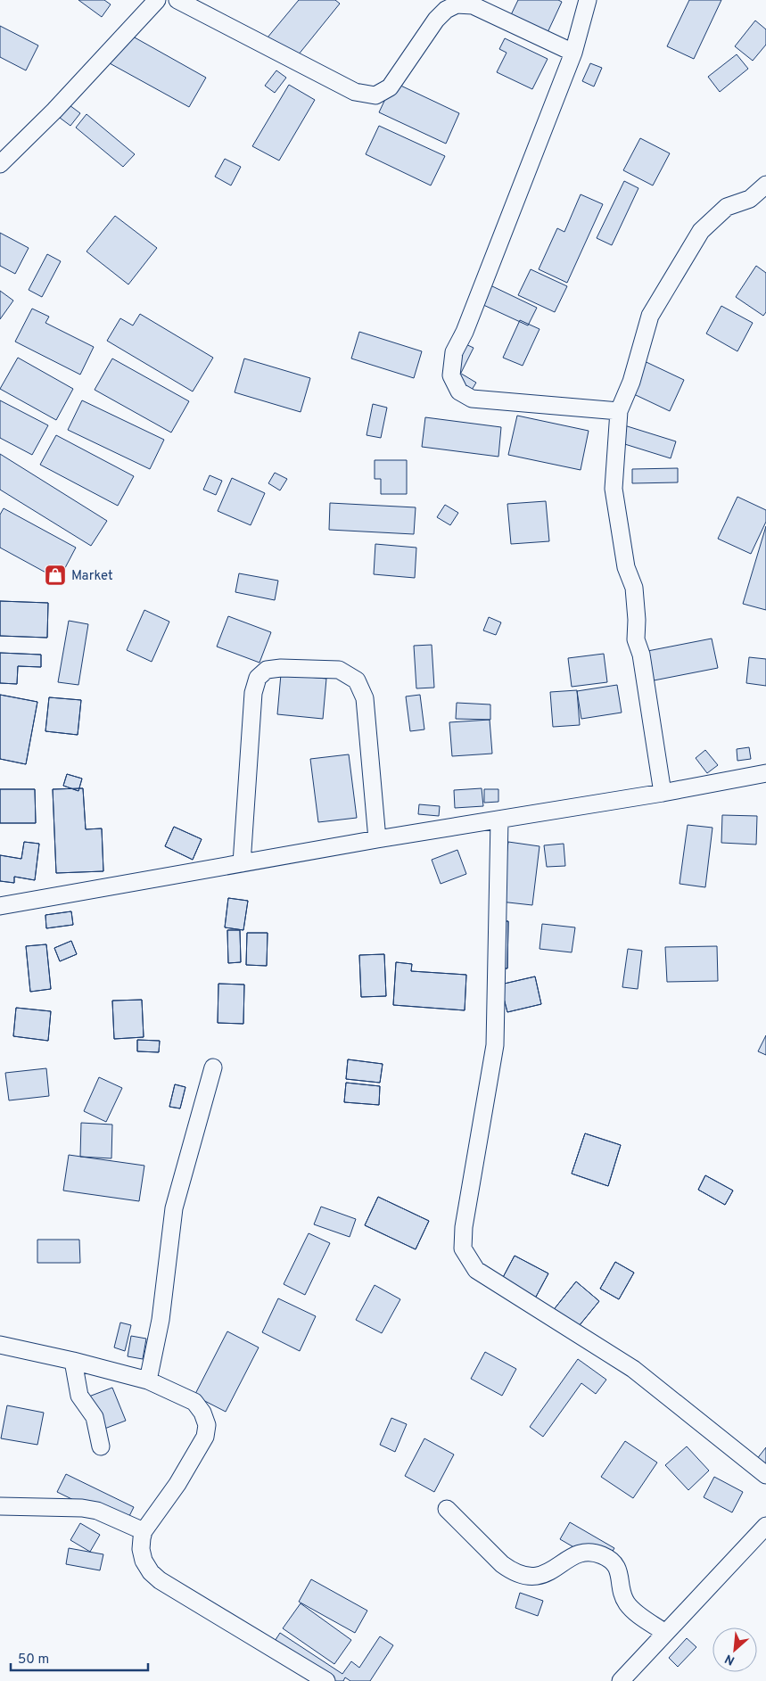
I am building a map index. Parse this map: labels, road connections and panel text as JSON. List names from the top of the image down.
{
  "places": {
    "shop": ["Market"]
  },
  "scale_bar": "50 m",
  "north": "bottom left"
}
